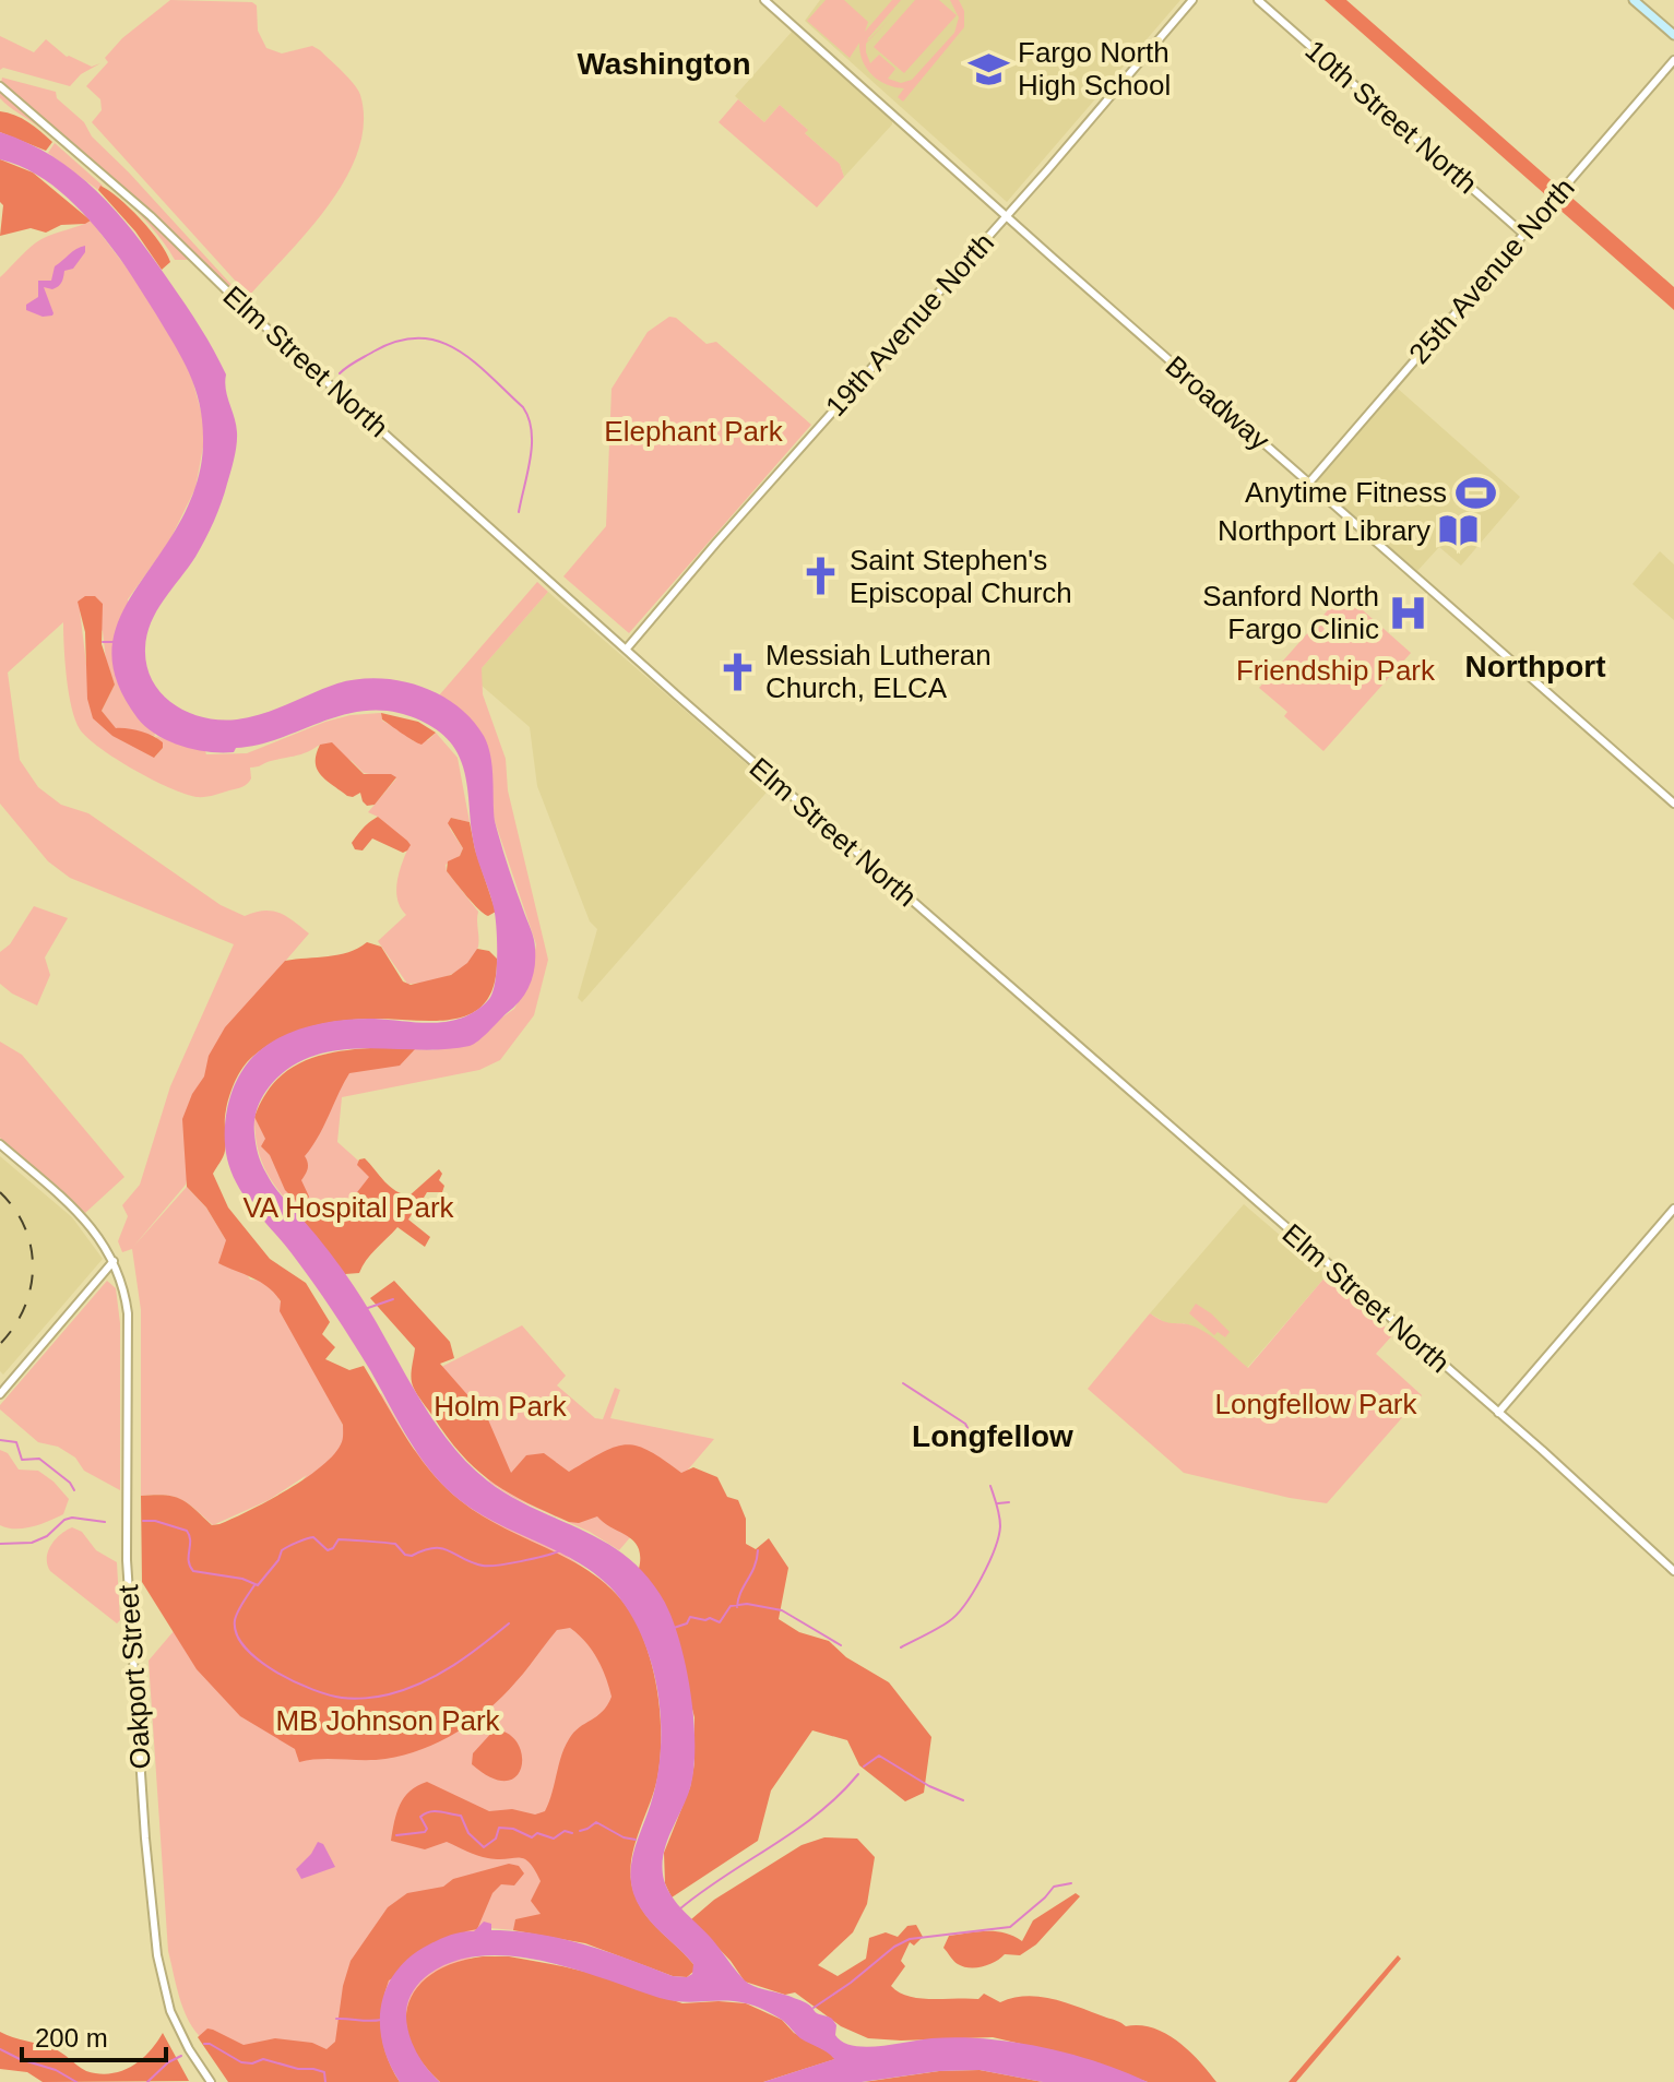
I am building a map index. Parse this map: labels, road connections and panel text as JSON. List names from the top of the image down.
{
  "streets": {
    "street": [
      "10th Street North",
      "25th Avenue North",
      "19th Avenue North",
      "Elm Street North",
      "Broadway",
      "Oakport Street"
    ]
  },
  "crossings": [
    ["10th Street North", "25th Avenue North"],
    ["25th Avenue North", "Broadway"],
    ["19th Avenue North", "Elm Street North"],
    ["19th Avenue North", "Broadway"]
  ],
  "districts": ["Washington", "Northport", "Longfellow"],
  "parks": [
    "Elephant Park",
    "Friendship Park",
    "VA Hospital Park",
    "Longfellow Park",
    "Holm Park",
    "MB Johnson Park"
  ],
  "places": {
    "school or university": ["Fargo North High School"],
    "sports": ["Anytime Fitness"],
    "library": ["Northport Library"],
    "church": ["Saint Stephen's Episcopal Church", "Messiah Lutheran Church, ELCA"],
    "hospital": ["Sanford North Fargo Clinic"]
  },
  "scale_bar": "200 m"
}
